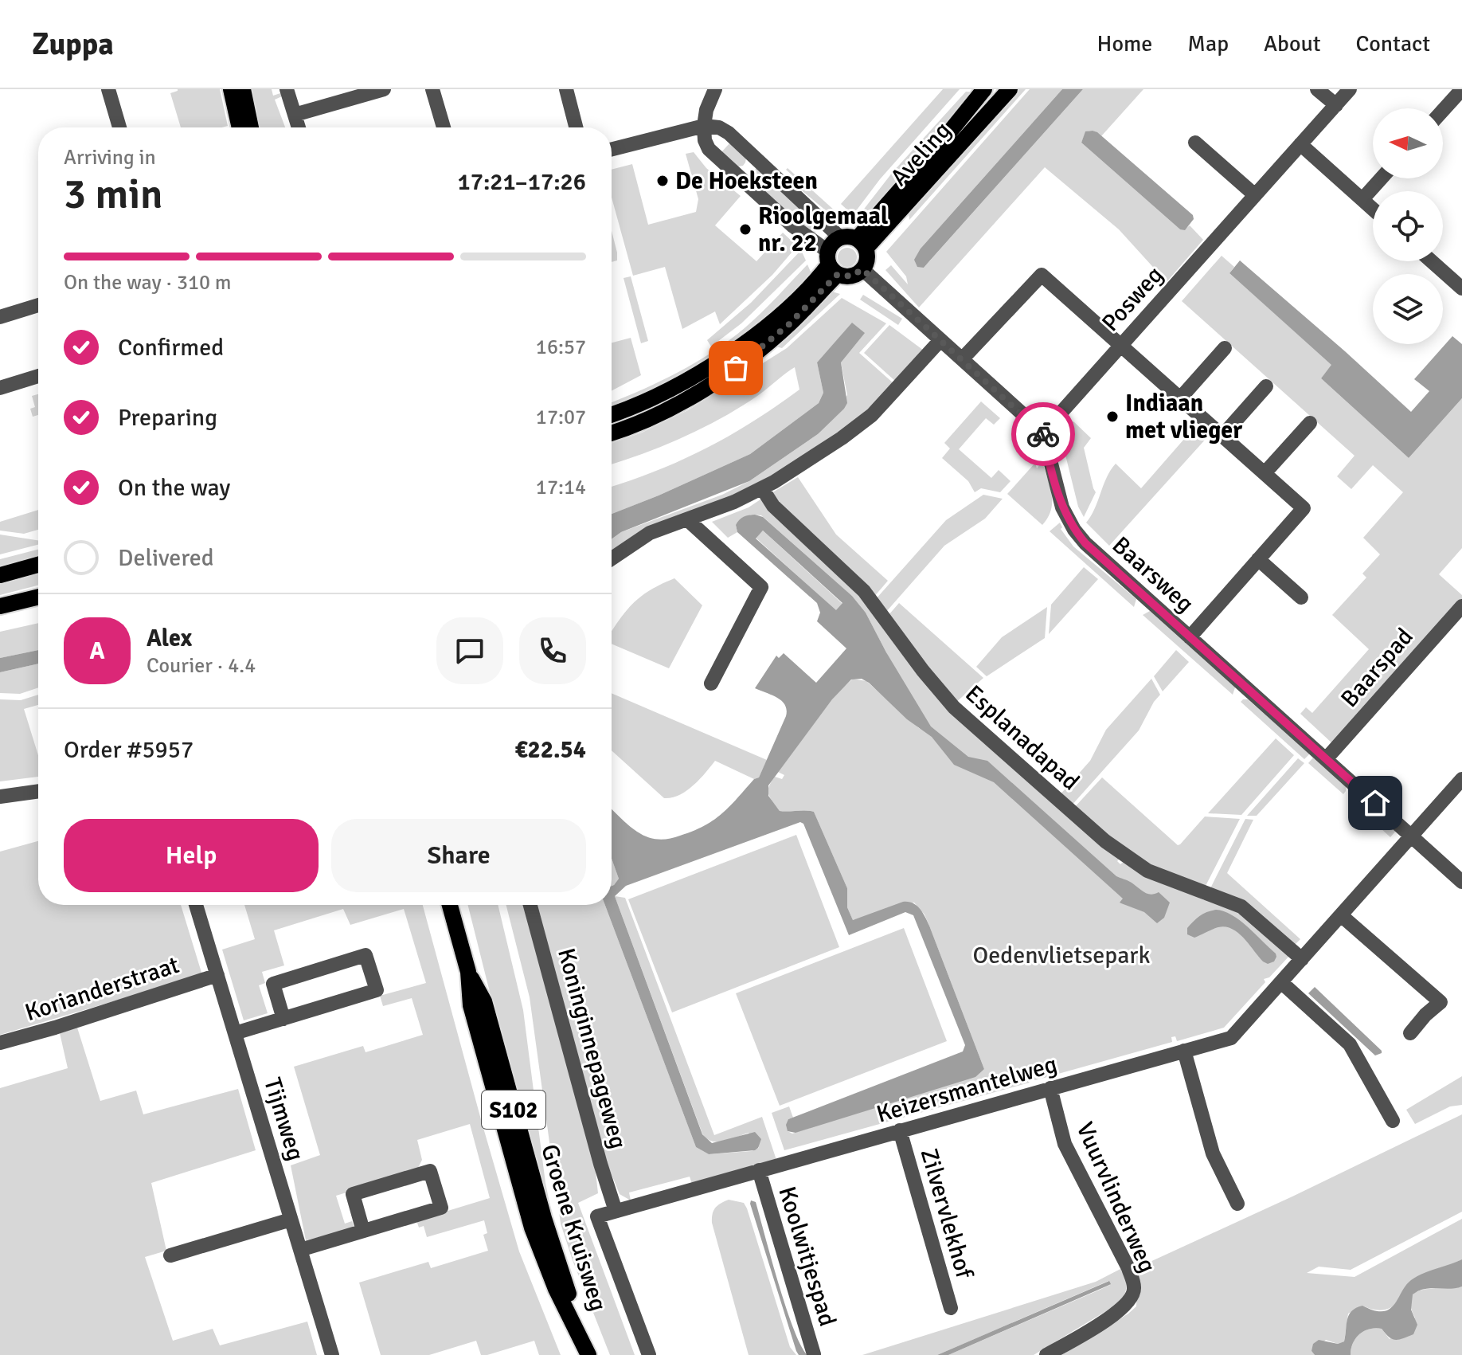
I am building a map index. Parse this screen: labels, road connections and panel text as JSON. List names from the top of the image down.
{
  "streets": {
    "main road": ["Aveling", "S102", "Groene Kruisweg"],
    "street": [
      "Posweg",
      "Baarsweg",
      "Baarspad",
      "Esplanadapad",
      "Korianderstraat",
      "Koninginnepageweg",
      "Keizersmantelweg",
      "Tijmweg",
      "Vuurvlinderweg",
      "Zilvervlekhof",
      "Koolwitjespad"
    ]
  },
  "crossings": [
    ["Posweg", "Baarsweg"],
    ["Baarsweg", "Baarspad"],
    ["Baarsweg", "Keizersmantelweg"],
    ["Esplanadapad", "Keizersmantelweg"],
    ["Korianderstraat", "Tijmweg"],
    ["Koninginnepageweg", "Keizersmantelweg"],
    ["Keizersmantelweg", "Vuurvlinderweg"],
    ["Keizersmantelweg", "Zilvervlekhof"],
    ["Keizersmantelweg", "Koolwitjespad"]
  ],
  "parks": ["Oedenvlietsepark"],
  "places": ["De Hoeksteen", "Rioolgemaal nr. 22", "Indiaan met vlieger"],
  "north": "left",
  "page": {
    "header": "Zuppa",
    "nav": [
      "Home",
      "Map",
      "About",
      "Contact"
    ],
    "heading": ["3 min", "Arriving in", "17:21–17:26"],
    "panel": [
      "Alex",
      "Courier · 4.4",
      "Order #5957",
      "€22.54"
    ],
    "bar": "On the way · 310 m",
    "list": [
      ["Confirmed", "16:57"],
      ["Preparing", "17:07"],
      ["On the way", "17:14"],
      "Delivered"
    ],
    "round": "A",
    "buttons": ["Help", "Share"]
  }
}
